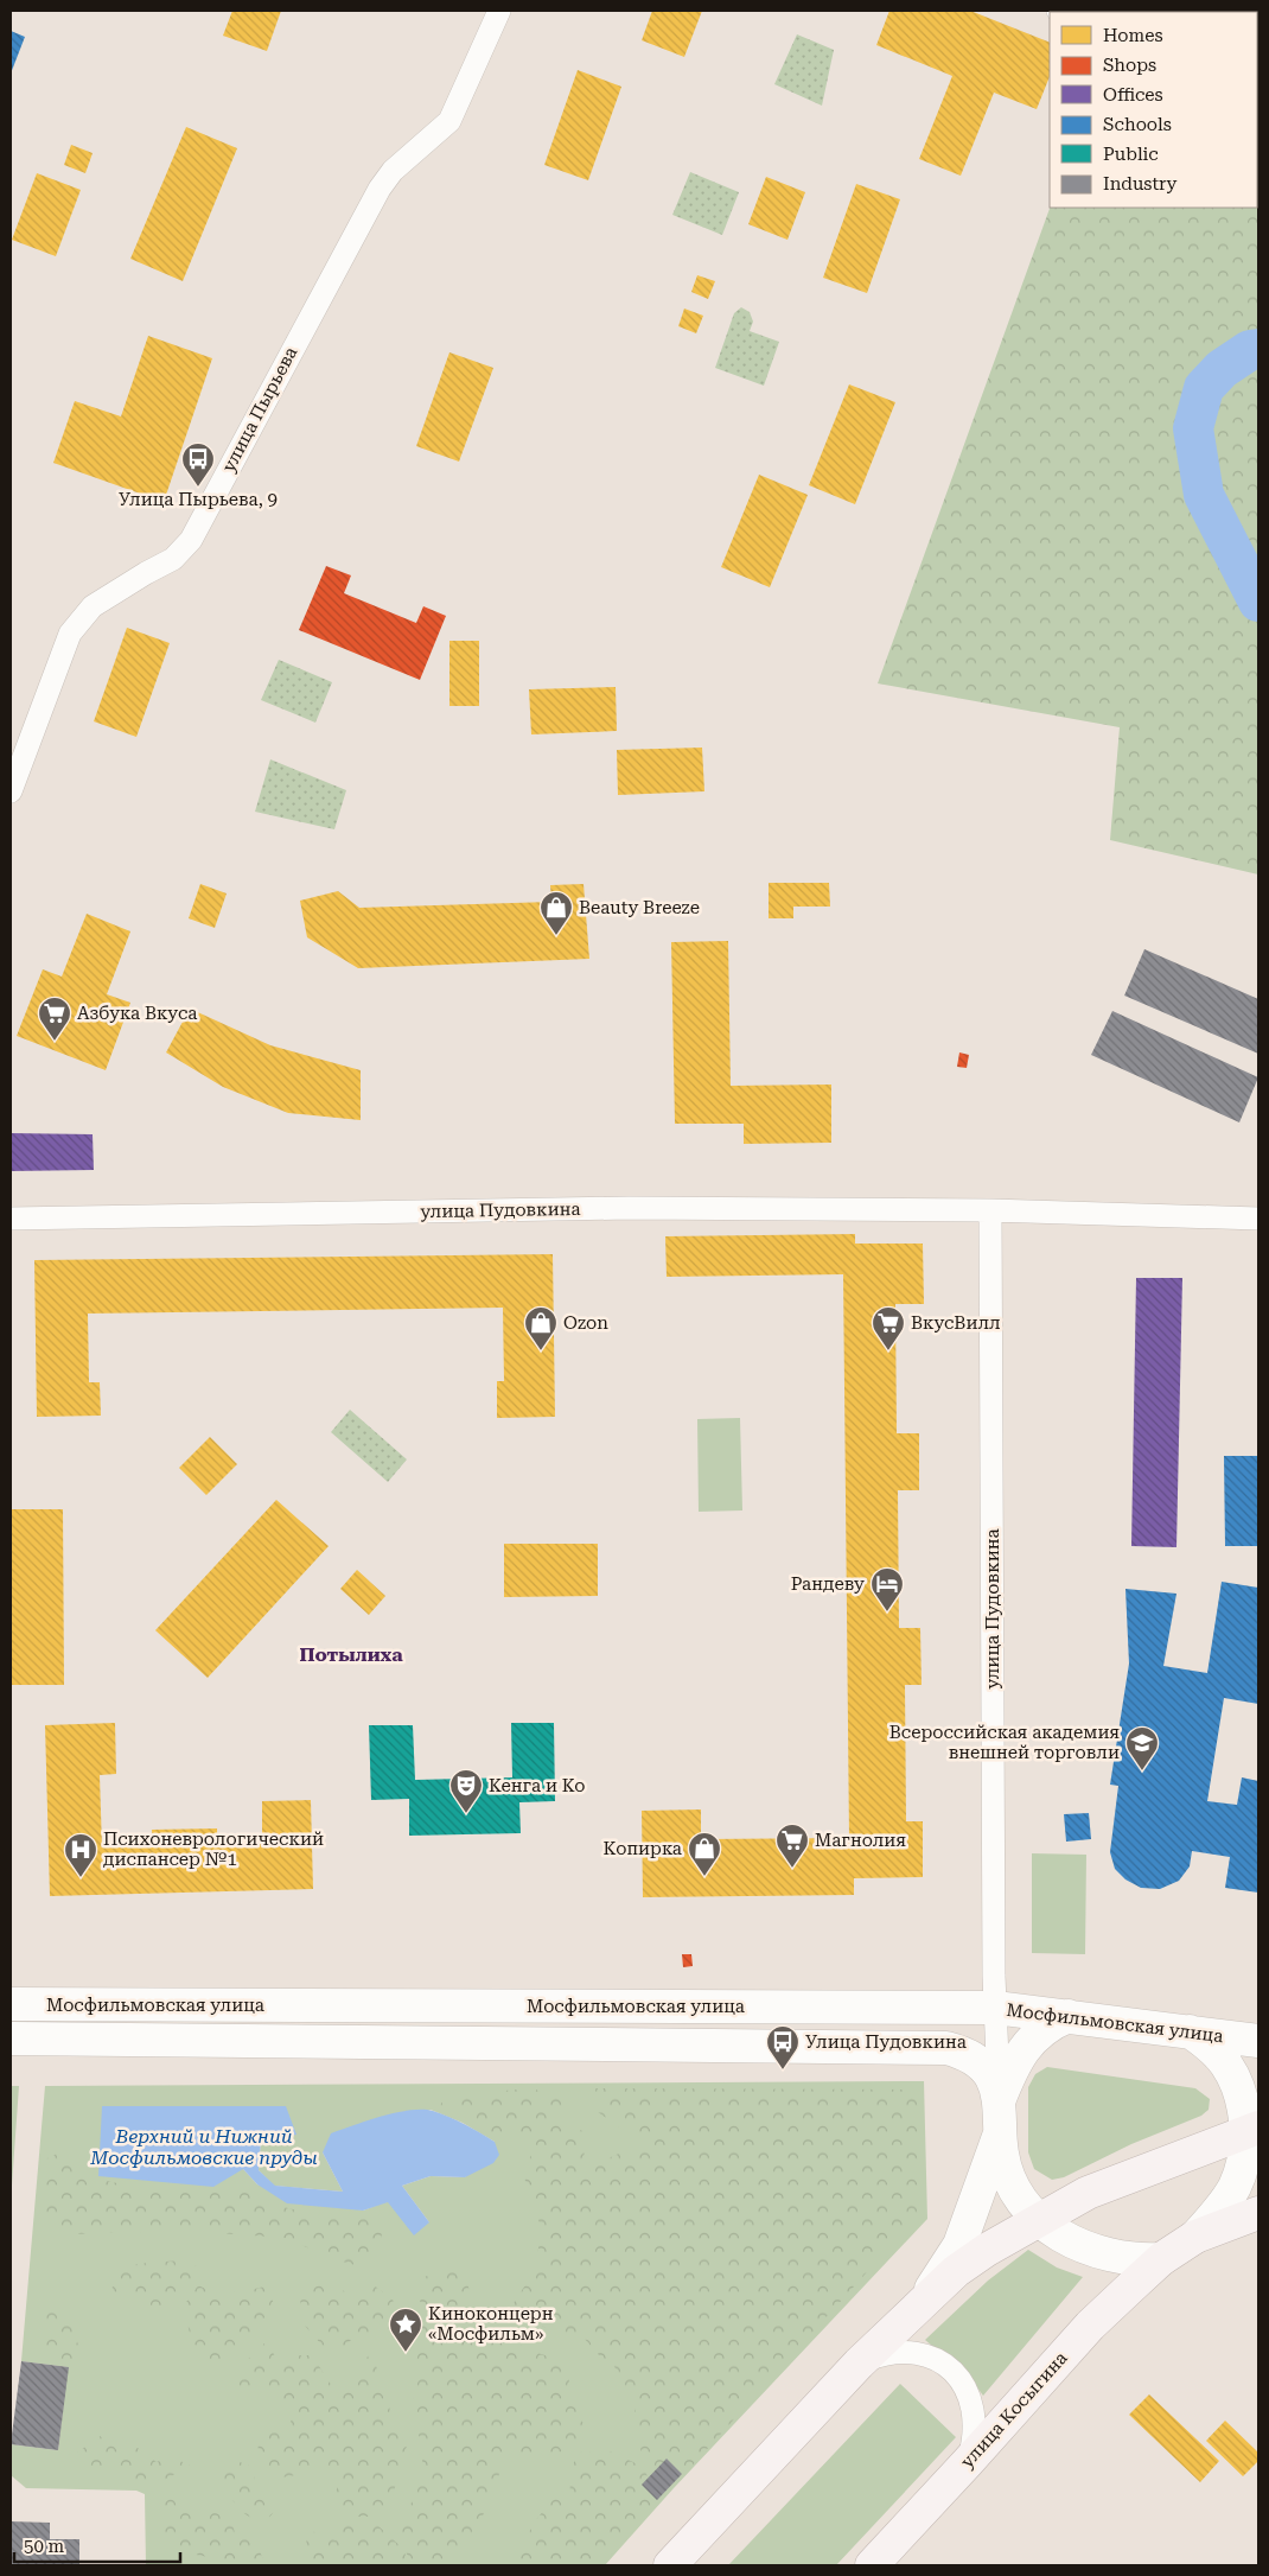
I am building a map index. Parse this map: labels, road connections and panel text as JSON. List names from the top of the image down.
{
  "streets": {
    "main road": ["Мосфильмовская улица", "улица Косыгина"],
    "street": ["улица Пырьева", "улица Пудовкина"]
  },
  "crossings": [
    ["улица Пудовкина", "Мосфильмовская улица"],
    ["Мосфильмовская улица", "улица Косыгина"]
  ],
  "districts": ["Потылиха"],
  "water": ["Верхний и Нижний Мосфильмовские пруды"],
  "places": {
    "bus stop": ["Улица Пырьева, 9", "Улица Пудовкина"],
    "shop": ["Beauty Breeze", "Ozon", "Копирка"],
    "supermarket": ["Азбука Вкуса", "ВкусВилл", "Магнолия"],
    "hotel": ["Рандеву"],
    "school or university": ["Всероссийская академия внешней торговли"],
    "theatre": ["Кенга и Ко"],
    "hospital": ["Психоневрологический диспансер №1"],
    "place": ["Киноконцерн «Мосфильм»"]
  },
  "legend": [
    "Homes",
    "Shops",
    "Offices",
    "Schools",
    "Public",
    "Industry"
  ],
  "scale_bar": "50 m"
}
